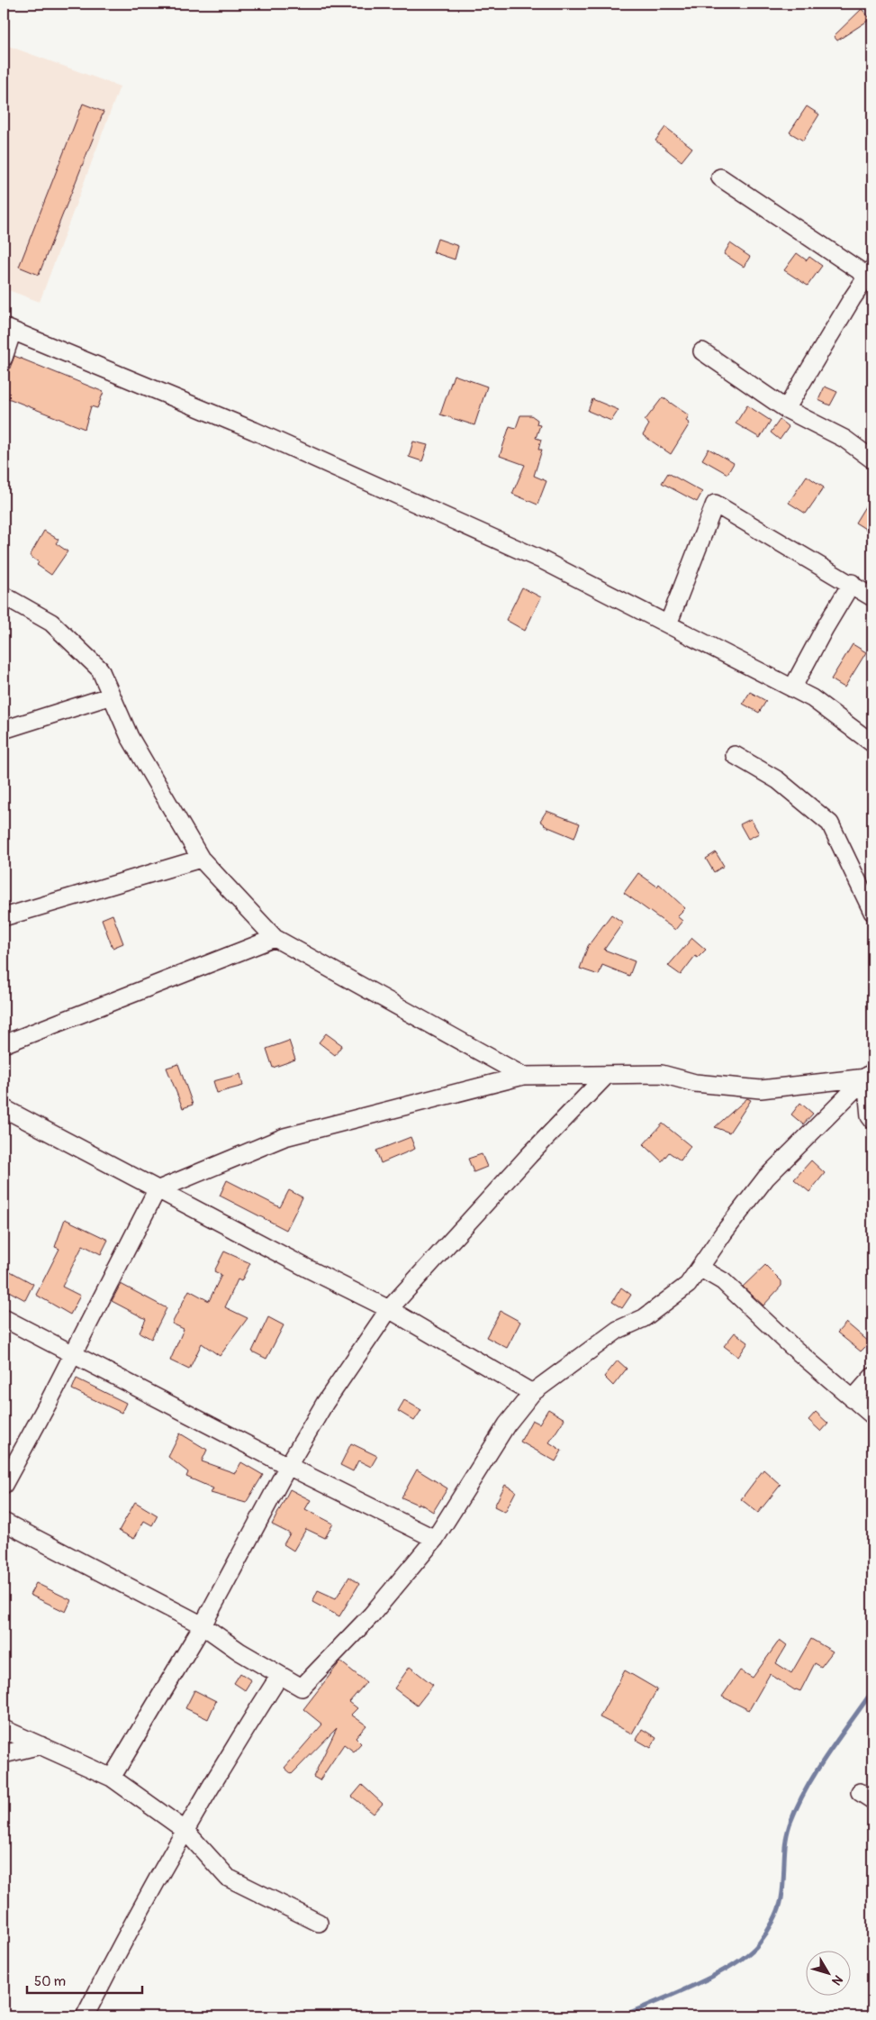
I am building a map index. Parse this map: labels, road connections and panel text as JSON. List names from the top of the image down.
{
  "scale_bar": "50 m",
  "north": "bottom right"
}
